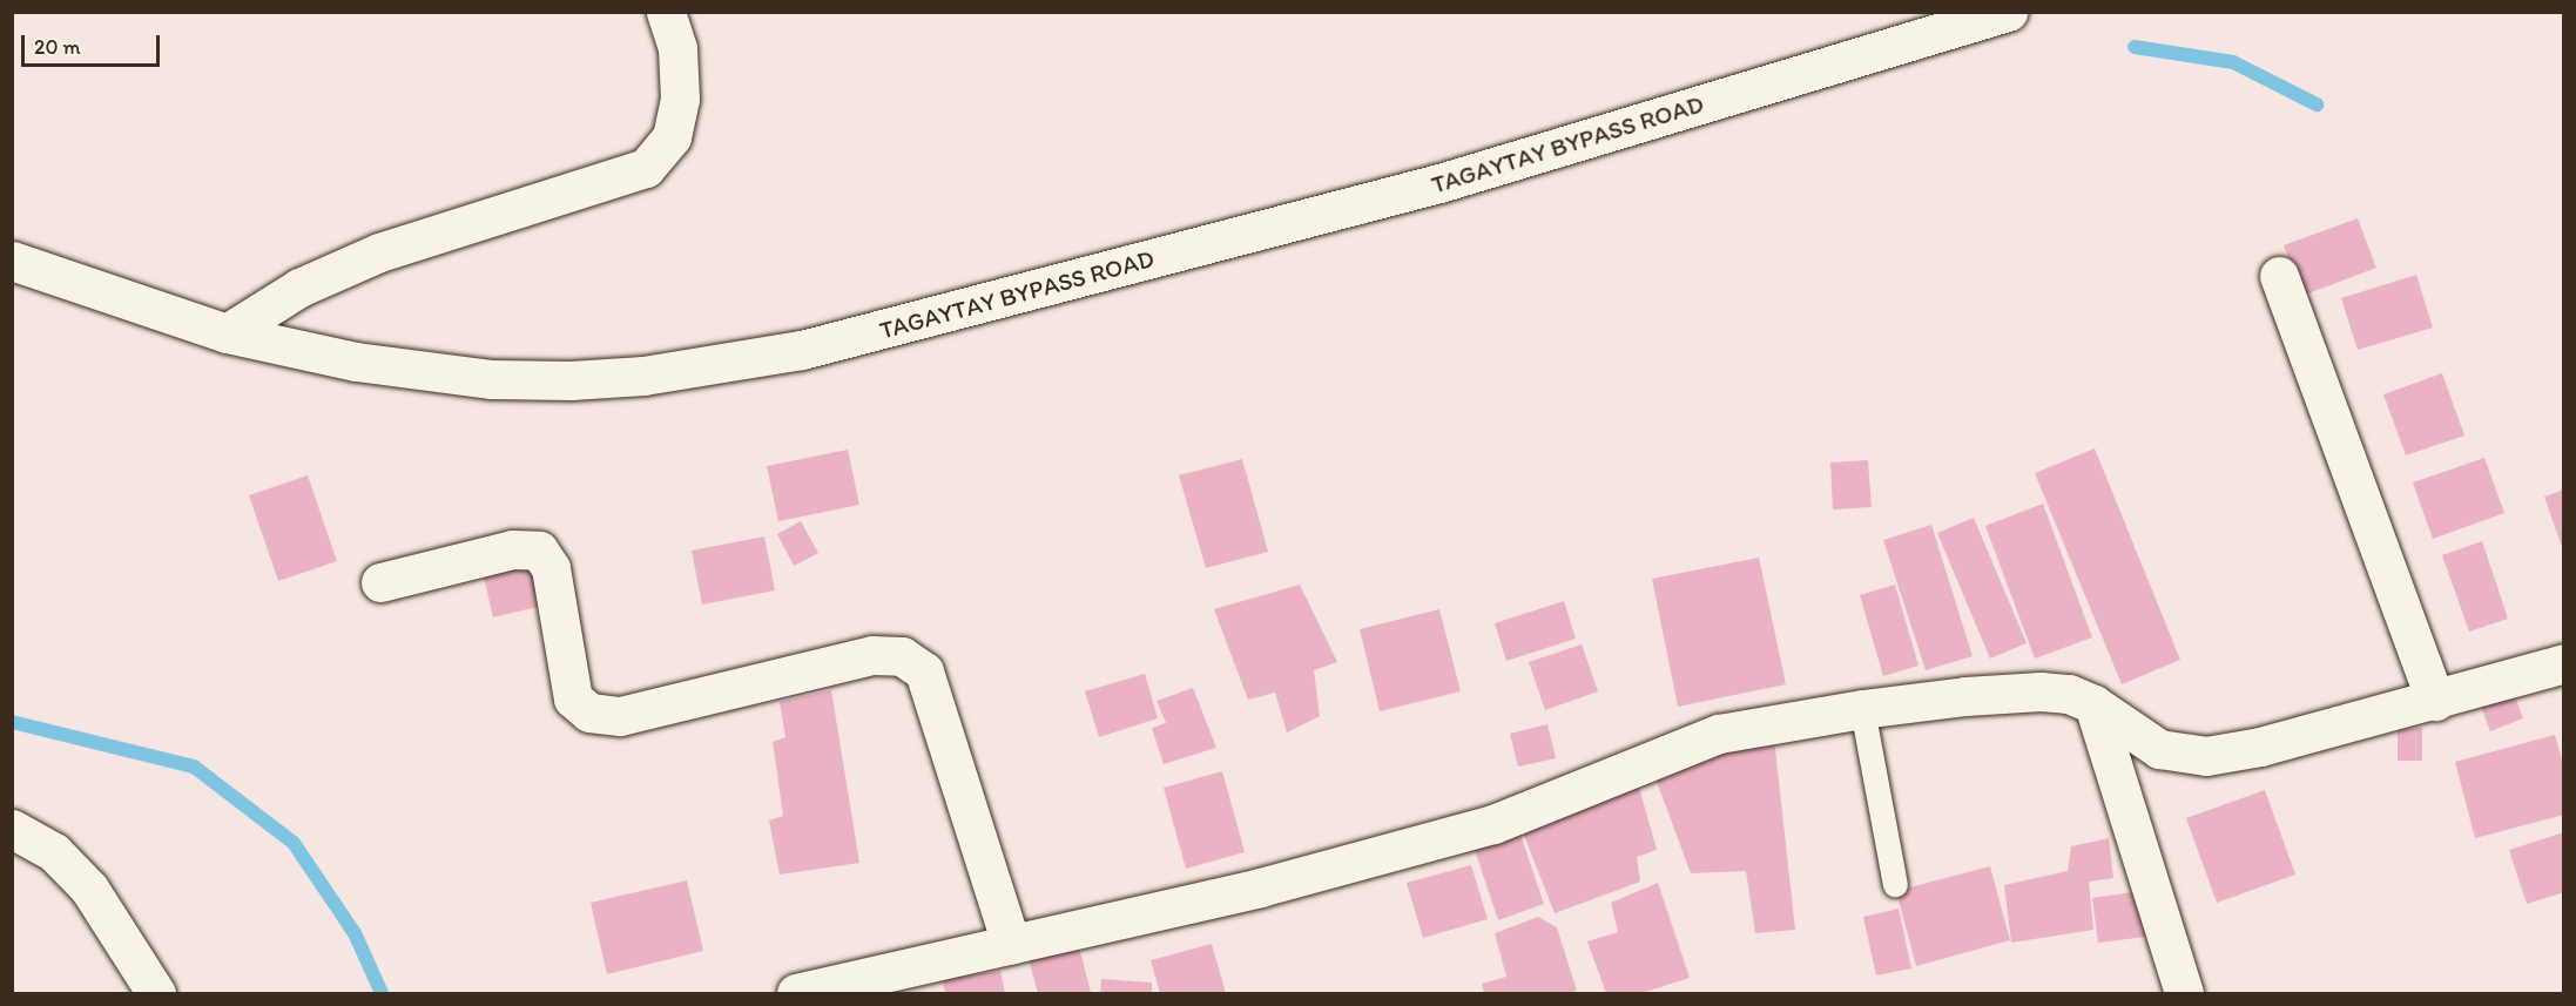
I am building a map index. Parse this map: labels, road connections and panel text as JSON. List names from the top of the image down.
{
  "streets": {
    "street": ["TAGAYTAY BYPASS ROAD"]
  },
  "scale_bar": "20 m"
}
